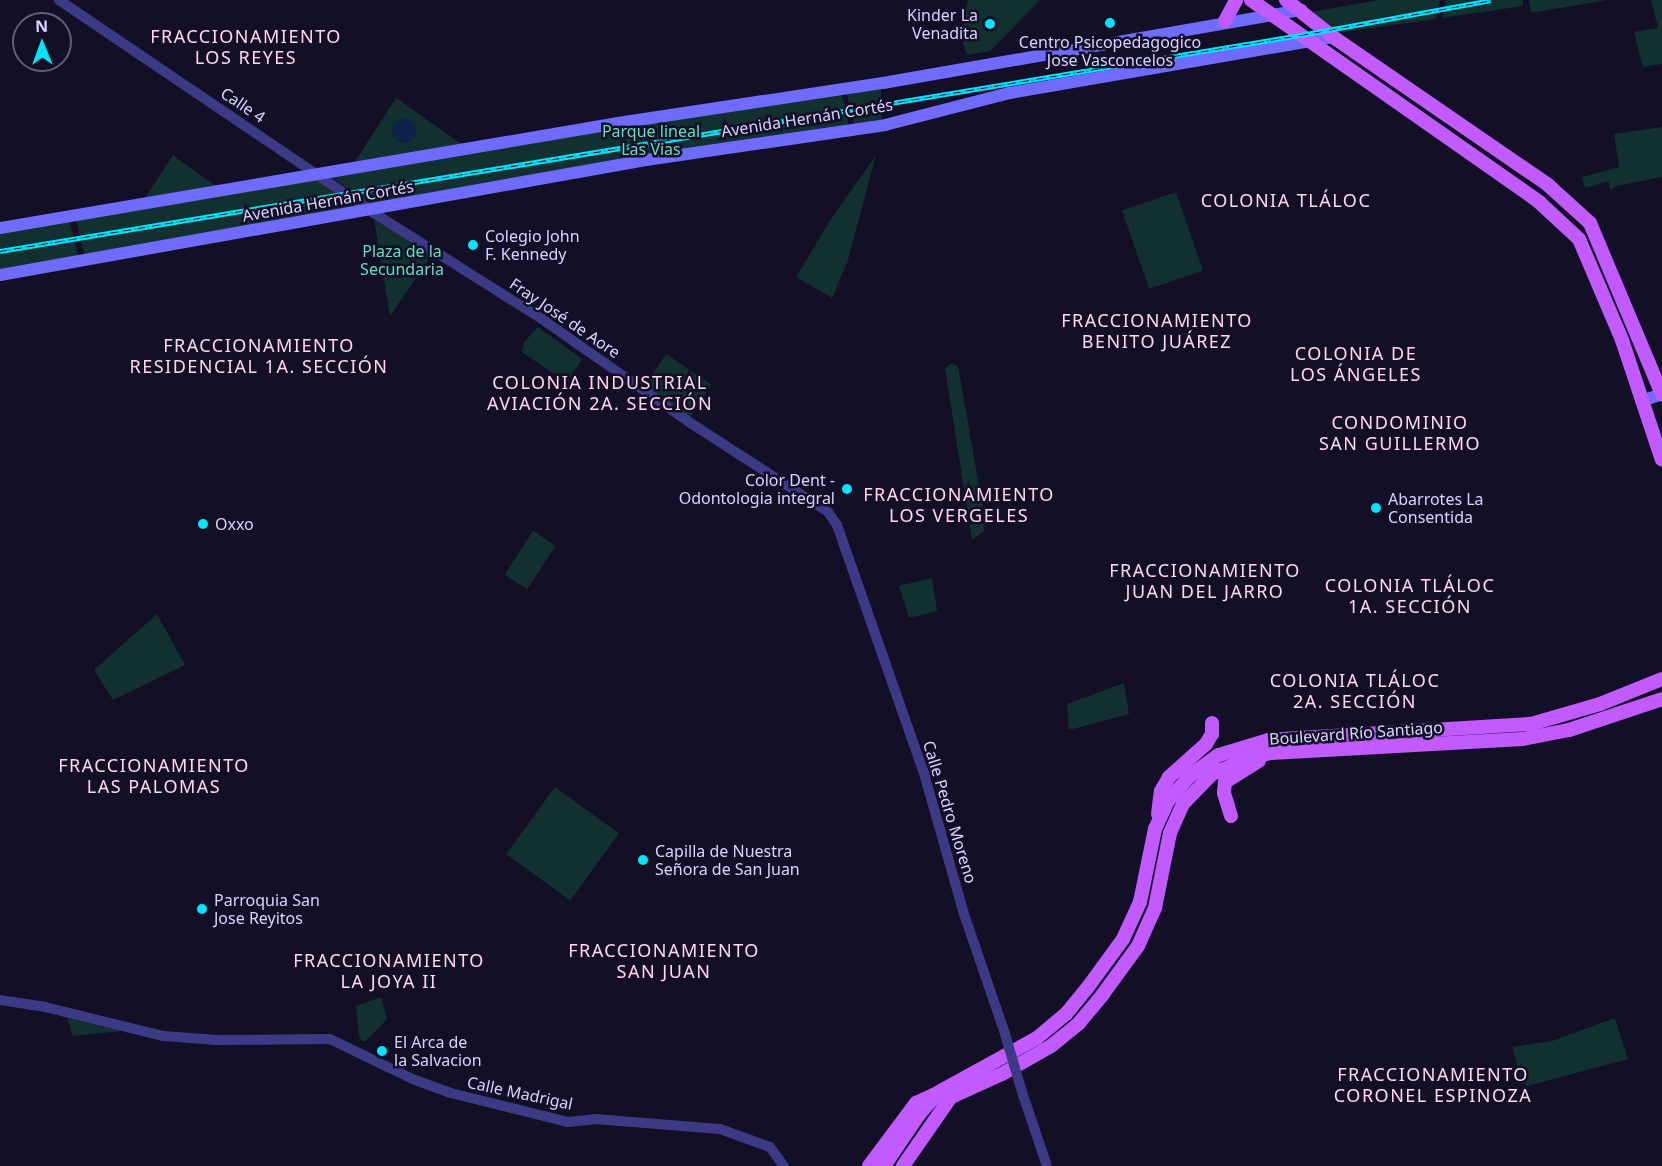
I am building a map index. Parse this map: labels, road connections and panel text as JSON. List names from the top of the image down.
{
  "streets": {
    "main road": ["Avenida Hernán Cortés", "Boulevard Río Santiago"],
    "street": [
      "Calle 4",
      "Fray José de Aore",
      "Calle Pedro Moreno",
      "Calle Madrigal"
    ]
  },
  "crossings": [
    ["Calle 4", "Avenida Hernán Cortés"],
    ["Calle 4", "Fray José de Aore"],
    ["Avenida Hernán Cortés", "Fray José de Aore"],
    ["Fray José de Aore", "Calle Pedro Moreno"]
  ],
  "districts": [
    "FRACCIONAMIENTO LOS REYES",
    "COLONIA TLÁLOC",
    "FRACCIONAMIENTO BENITO JUÁREZ",
    "FRACCIONAMIENTO RESIDENCIAL 1A. SECCIÓN",
    "COLONIA DE LOS ÁNGELES",
    "COLONIA INDUSTRIAL AVIACIÓN 2A. SECCIÓN",
    "CONDOMINIO SAN GUILLERMO",
    "FRACCIONAMIENTO LOS VERGELES",
    "FRACCIONAMIENTO JUAN DEL JARRO",
    "COLONIA TLÁLOC 1A. SECCIÓN",
    "COLONIA TLÁLOC 2A. SECCIÓN",
    "FRACCIONAMIENTO LAS PALOMAS",
    "FRACCIONAMIENTO SAN JUAN",
    "FRACCIONAMIENTO LA JOYA II",
    "FRACCIONAMIENTO CORONEL ESPINOZA"
  ],
  "parks": ["Parque lineal Las Vias", "Plaza de la Secundaria"],
  "places": [
    "Centro Psicopedagogico Jose Vasconcelos",
    "Kinder La Venadita",
    "Colegio John F. Kennedy",
    "Color Dent - Odontologia integral",
    "Abarrotes La Consentida",
    "Oxxo",
    "Capilla de Nuestra Señora de San Juan",
    "Parroquia San Jose Reyitos",
    "El Arca de la Salvacion"
  ],
  "north": "top"
}
